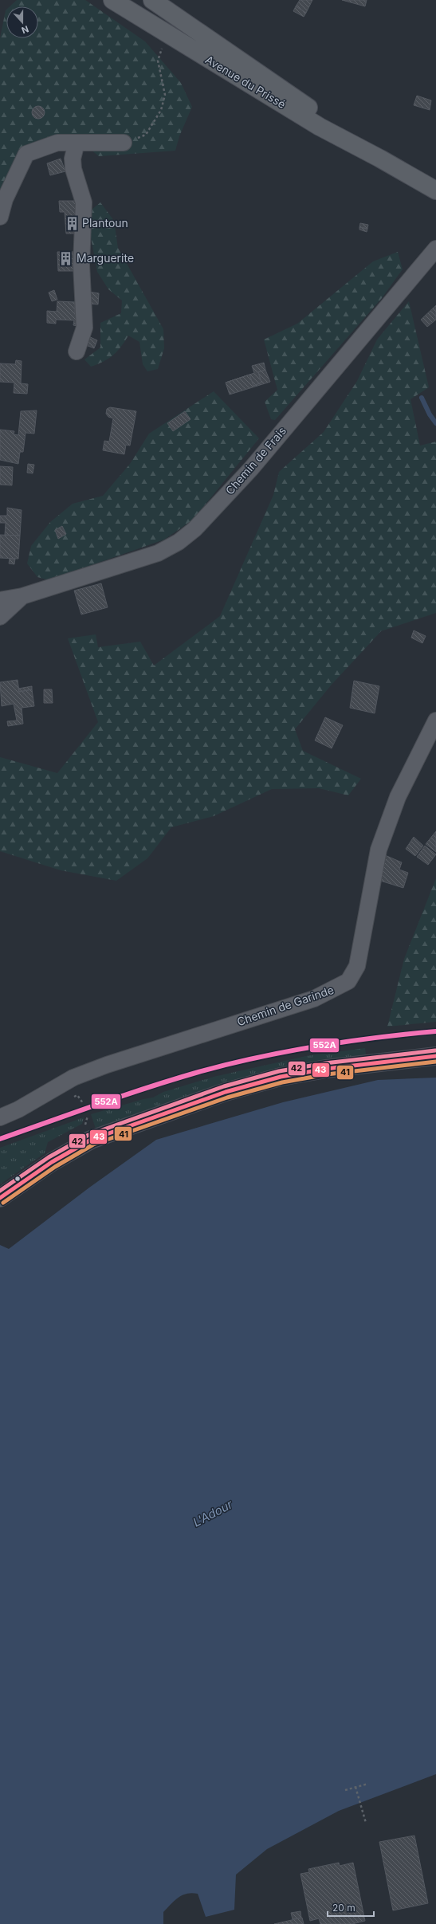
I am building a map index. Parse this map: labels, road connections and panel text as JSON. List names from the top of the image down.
{
  "streets": {
    "main road": ["Avenue du Prissé"],
    "street": ["Chemin de Frais", "Chemin de Garinde"]
  },
  "water": ["L'Adour"],
  "places": {
    "building": ["Plantoun", "Marguerite"]
  },
  "lines": [
    "transit line 552A",
    "transit line 42",
    "transit line 43",
    "transit line 41"
  ],
  "scale_bar": "20 m",
  "north": "bottom"
}
